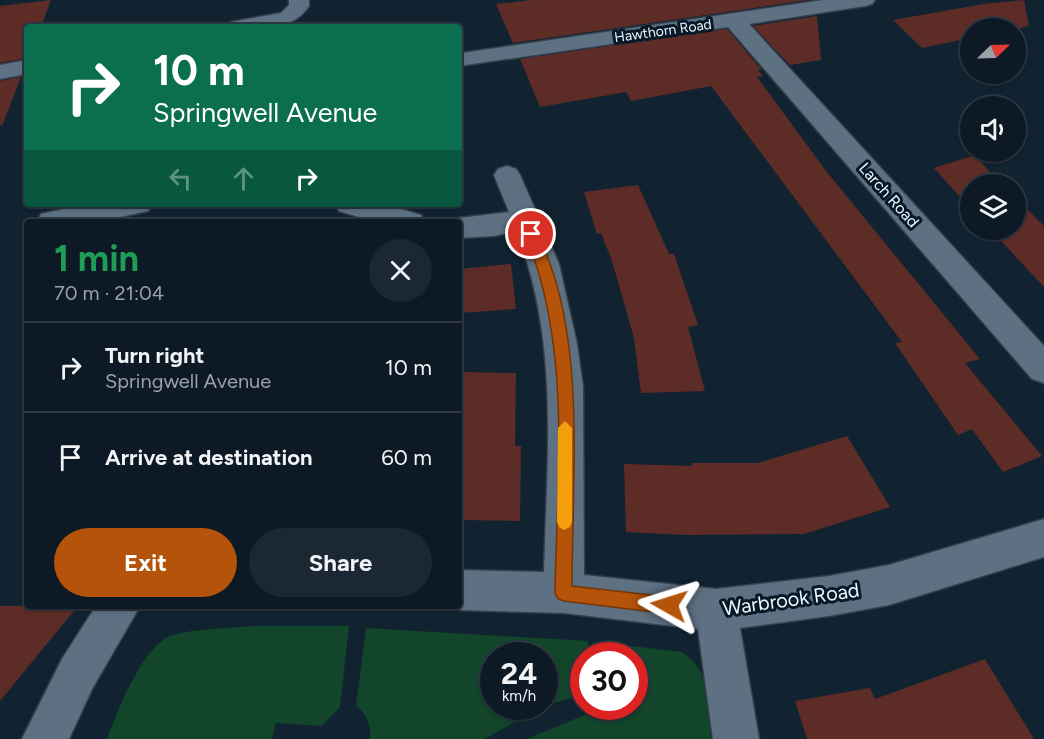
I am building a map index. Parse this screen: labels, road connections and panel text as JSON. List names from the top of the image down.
{
  "streets": {
    "street": ["Hawthorn Road", "Larch Road", "Warbrook Road"]
  },
  "crossings": [
    ["Hawthorn Road", "Larch Road"]
  ],
  "north": "top right",
  "page": {
    "turn": ["10 m", "Springwell Avenue"],
    "heading": ["1 min", "70 m · 21:04"],
    "list": [
      {
        "name": "Turn right",
        "note": "Springwell Avenue",
        "value": "10 m"
      },
      {
        "name": "Arrive at destination",
        "value": "60 m"
      }
    ],
    "buttons": ["Exit", "Share"],
    "speed": "24 km/h",
    "limit": "30"
  }
}
